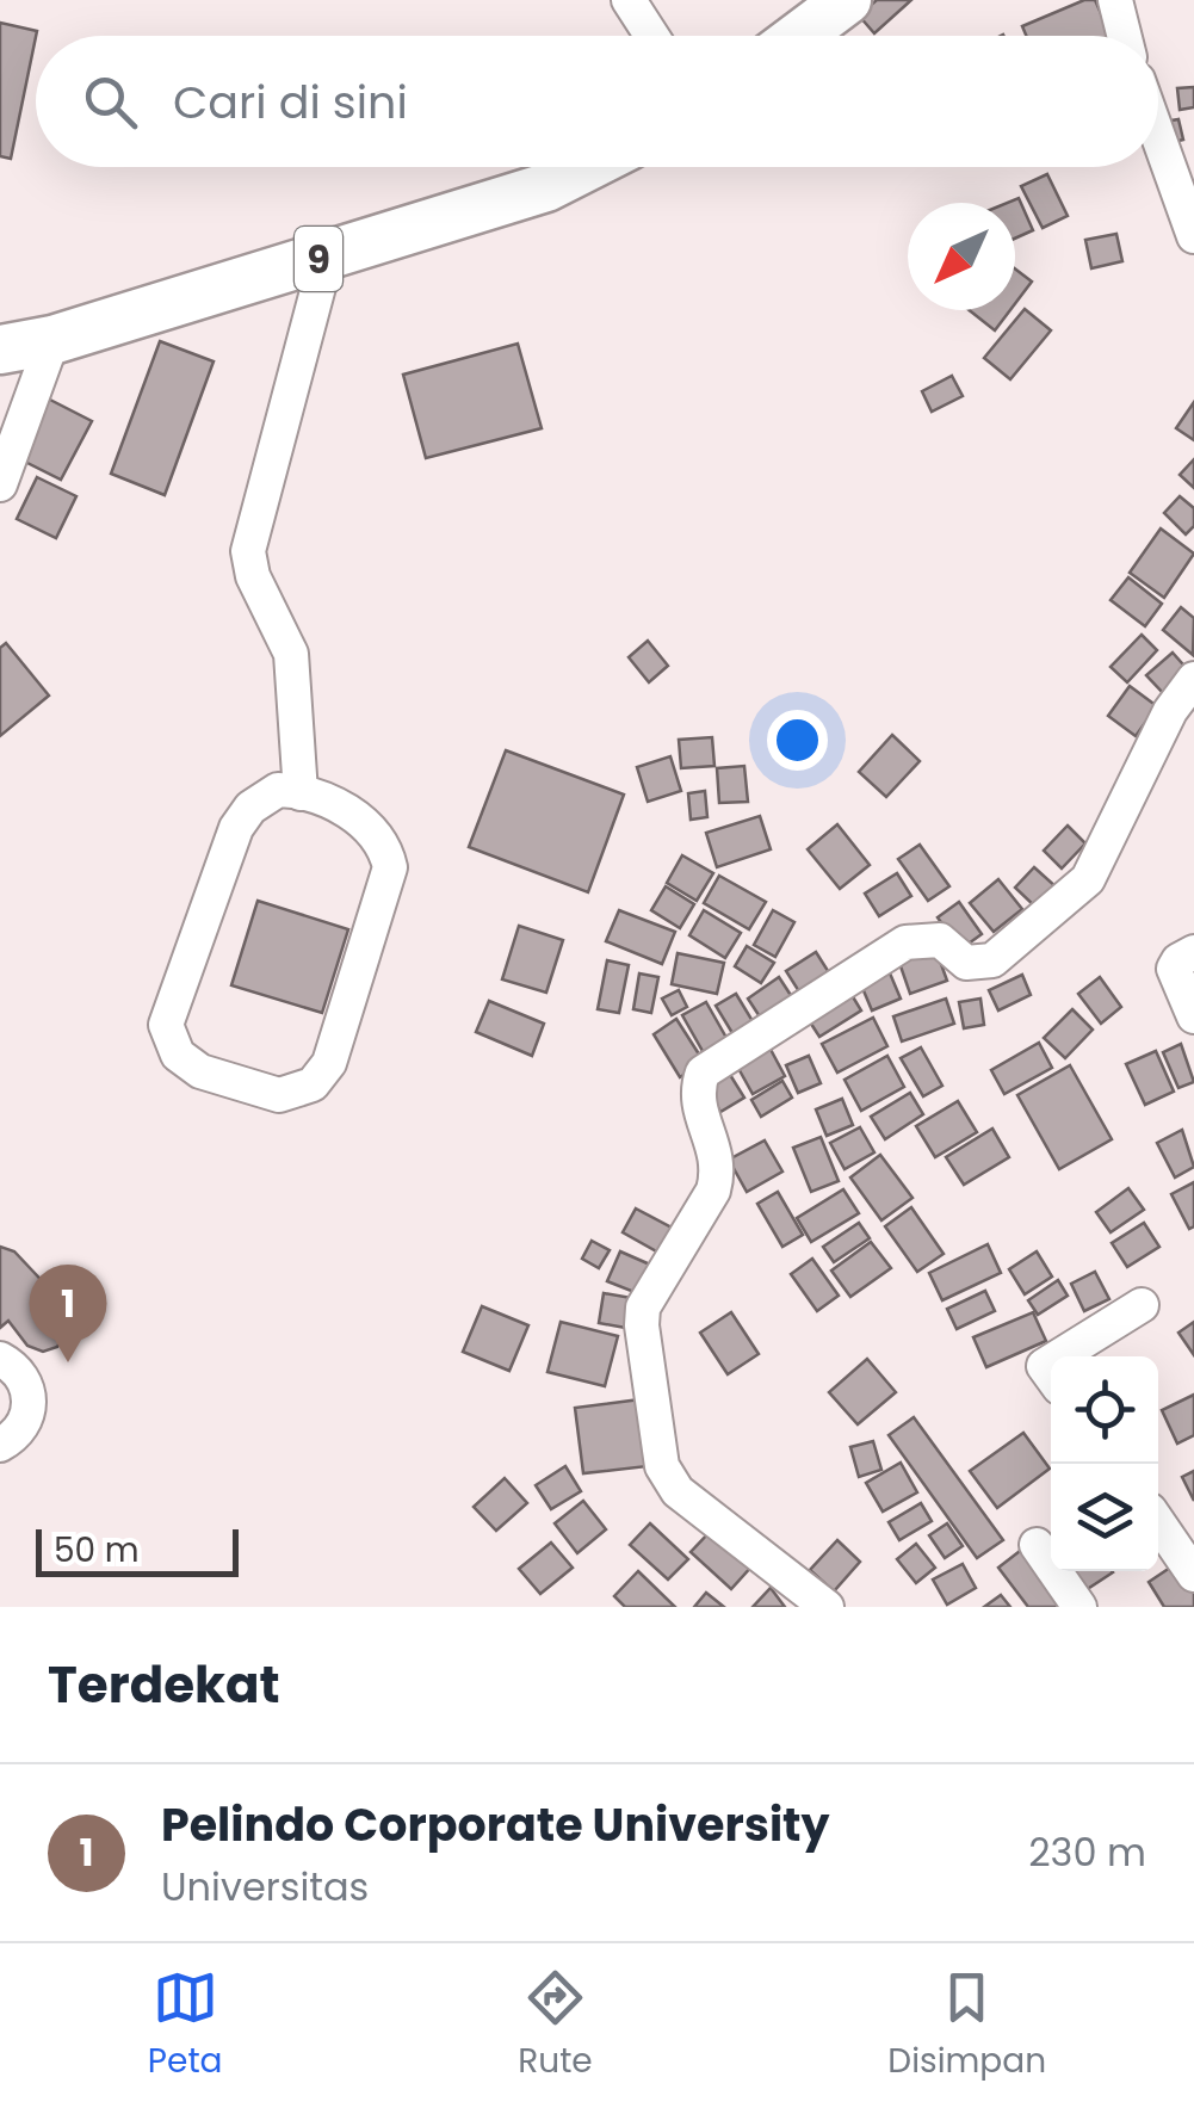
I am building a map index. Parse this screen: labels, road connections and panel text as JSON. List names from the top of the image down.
{
  "streets": {
    "highway": ["9"]
  },
  "scale_bar": "50 m",
  "north": "bottom left",
  "page": {
    "search": "Cari di sini",
    "pins": "1",
    "scale": "50 m",
    "heading": "Terdekat",
    "list": [
      {
        "mark": "1",
        "name": "Pelindo Corporate University",
        "note": "Universitas",
        "value": "230 m"
      }
    ],
    "nav": ["Peta", "Rute", "Disimpan"]
  }
}
